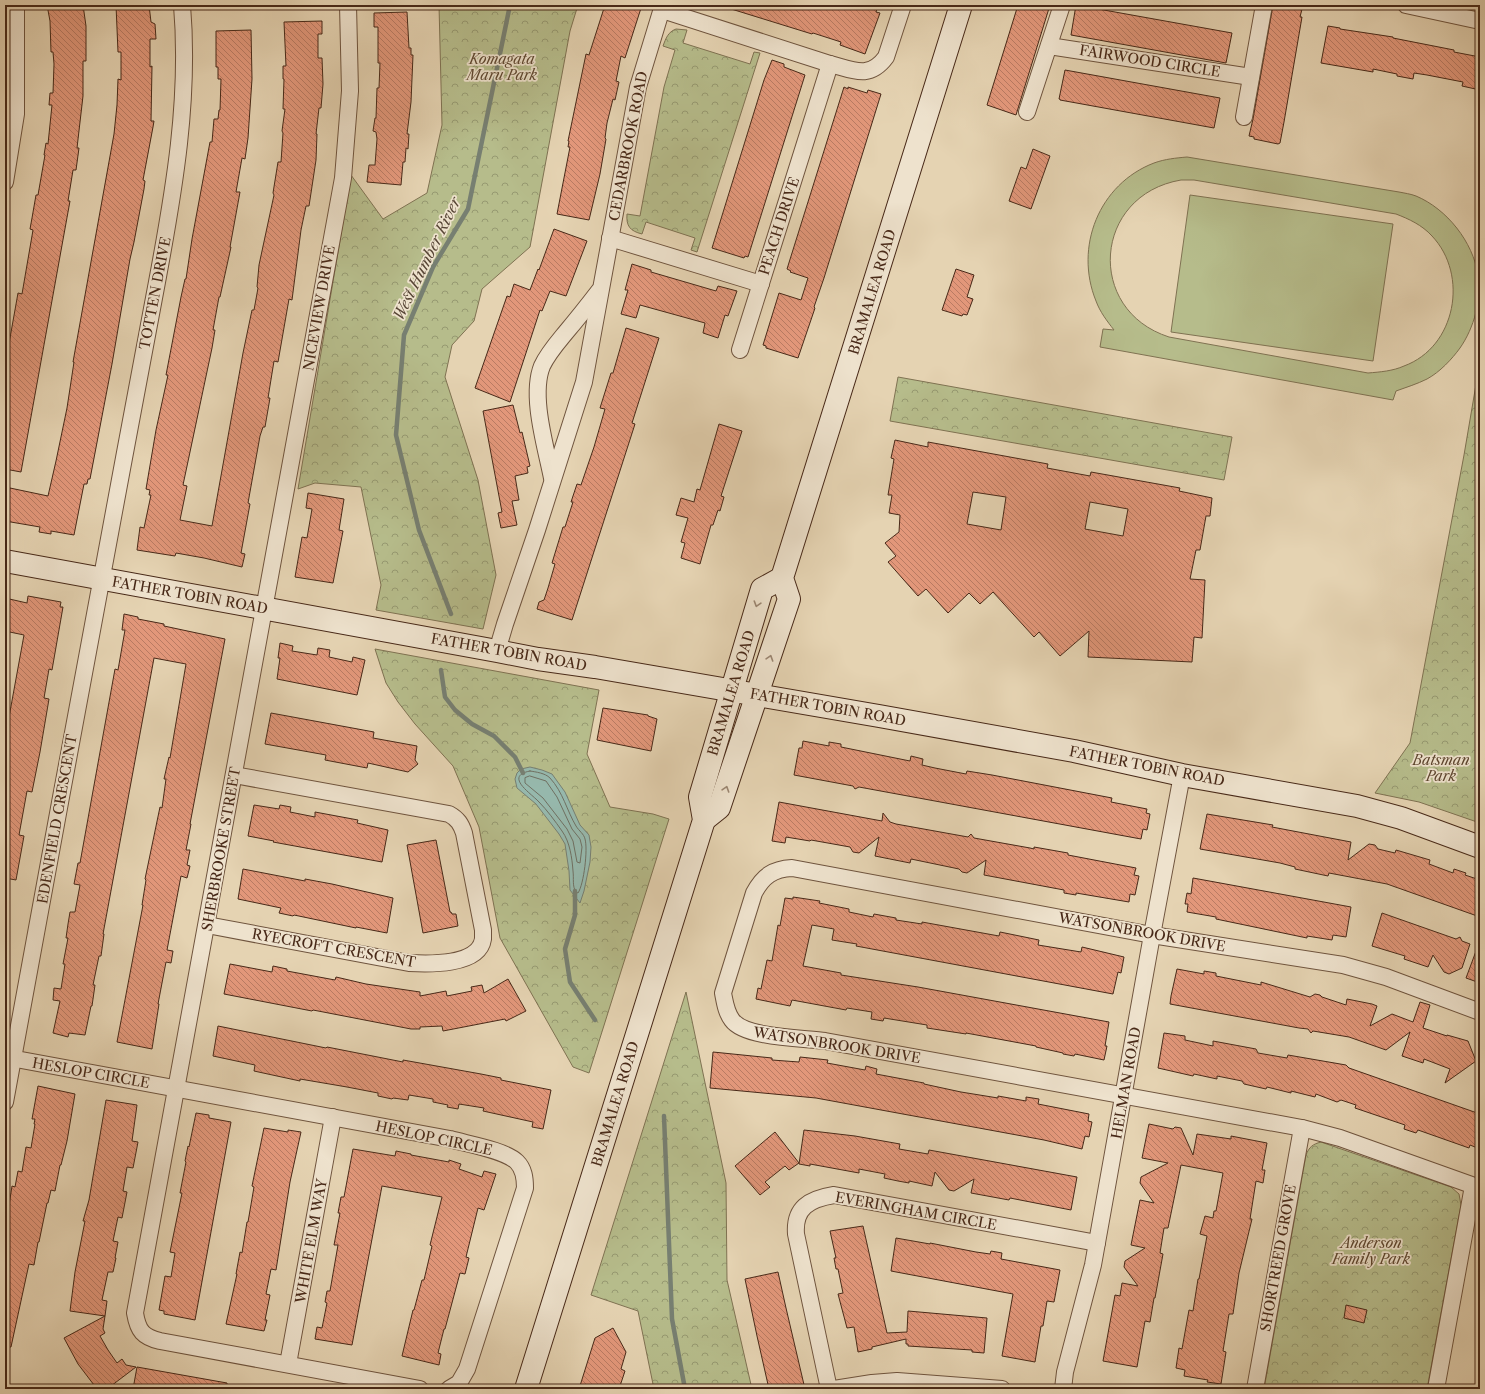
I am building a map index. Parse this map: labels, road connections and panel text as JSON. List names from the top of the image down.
{
  "streets": {
    "main road": ["BRAMALEA ROAD", "FATHER TOBIN ROAD"],
    "street": [
      "FAIRWOOD CIRCLE",
      "CEDARBROOK ROAD",
      "PEACH DRIVE",
      "TOTTEN DRIVE",
      "NICEVIEW DRIVE",
      "EDENFIELD CRESCENT",
      "SHERBROOKE STREET",
      "WATSONBROOK DRIVE",
      "RYECROFT CRESCENT",
      "HESLOP CIRCLE",
      "HELMAN ROAD",
      "EVERINGHAM CIRCLE",
      "WHITE ELM WAY",
      "SHORTREED GROVE"
    ]
  },
  "crossings": [
    ["CEDARBROOK ROAD", "PEACH DRIVE"],
    ["CEDARBROOK ROAD", "FATHER TOBIN ROAD"],
    ["BRAMALEA ROAD", "FATHER TOBIN ROAD"],
    ["TOTTEN DRIVE", "FATHER TOBIN ROAD"],
    ["TOTTEN DRIVE", "EDENFIELD CRESCENT"],
    ["NICEVIEW DRIVE", "FATHER TOBIN ROAD"],
    ["NICEVIEW DRIVE", "SHERBROOKE STREET"],
    ["FATHER TOBIN ROAD", "EDENFIELD CRESCENT"],
    ["FATHER TOBIN ROAD", "SHERBROOKE STREET"],
    ["FATHER TOBIN ROAD", "HELMAN ROAD"],
    ["EDENFIELD CRESCENT", "HESLOP CIRCLE"],
    ["SHERBROOKE STREET", "RYECROFT CRESCENT"],
    ["SHERBROOKE STREET", "HESLOP CIRCLE"],
    ["WATSONBROOK DRIVE", "HELMAN ROAD"],
    ["WATSONBROOK DRIVE", "SHORTREED GROVE"],
    ["HESLOP CIRCLE", "WHITE ELM WAY"],
    ["HELMAN ROAD", "EVERINGHAM CIRCLE"]
  ],
  "water": ["West Humber River"],
  "parks": ["Komagata Maru Park", "Batsman Park", "Anderson Family Park"]
}
